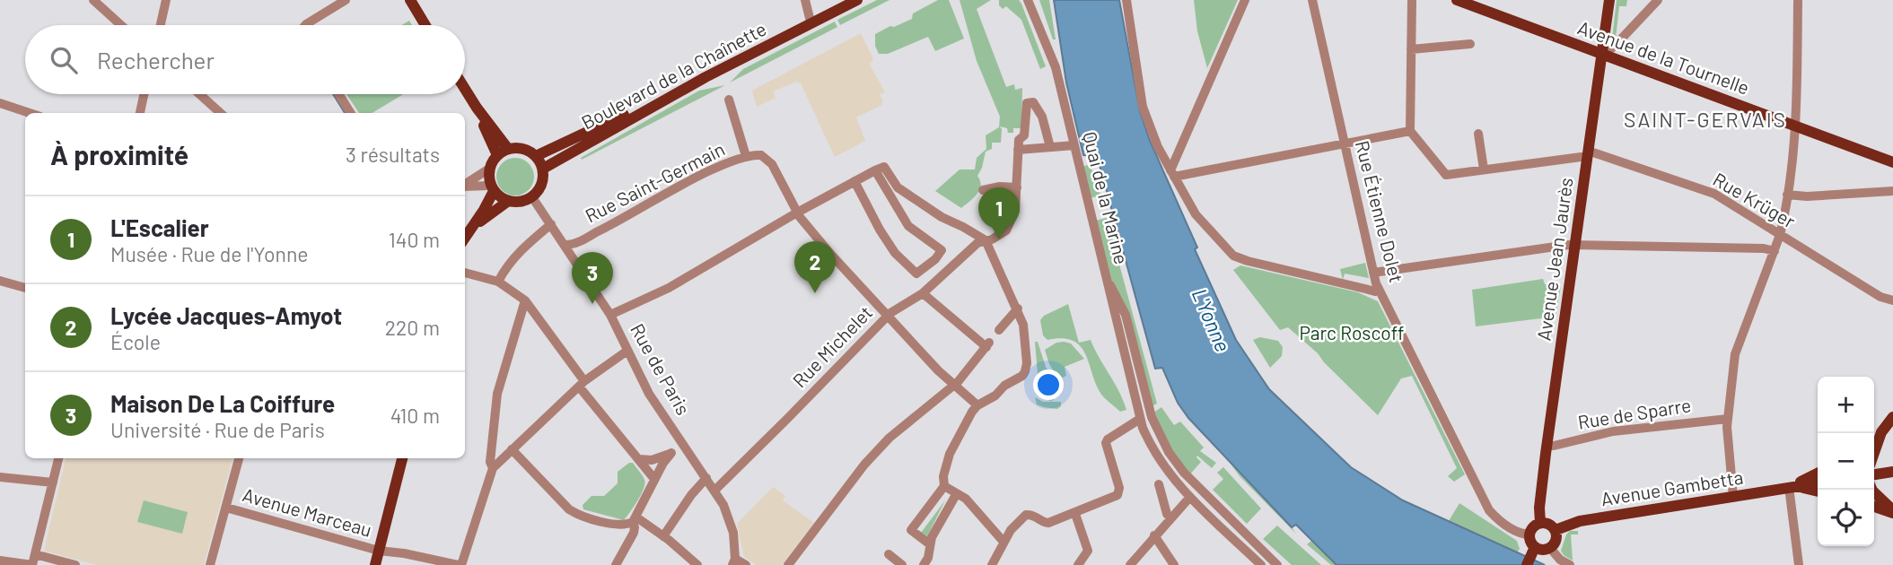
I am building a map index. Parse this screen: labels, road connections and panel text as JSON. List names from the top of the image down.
{
  "streets": {
    "main road": [
      "Avenue de la Tournelle",
      "Boulevard de la Chaînette",
      "Avenue Jean Jaurès",
      "Avenue Gambetta"
    ],
    "street": [
      "Rue Saint-Germain",
      "Quai de la Marine",
      "Rue Krüger",
      "Rue Étienne Dolet",
      "Rue Michelet",
      "Rue de Paris",
      "Rue de Sparre",
      "Avenue Marceau"
    ]
  },
  "crossings": [
    ["Avenue de la Tournelle", "Avenue Jean Jaurès"],
    ["Boulevard de la Chaînette", "Rue de Paris"],
    ["Rue Saint-Germain", "Rue de Paris"],
    ["Rue Krüger", "Avenue Jean Jaurès"],
    ["Rue Étienne Dolet", "Avenue Jean Jaurès"],
    ["Rue Étienne Dolet", "Avenue Gambetta"],
    ["Avenue Jean Jaurès", "Rue de Sparre"],
    ["Avenue Jean Jaurès", "Avenue Gambetta"],
    ["Rue Michelet", "Rue de Paris"]
  ],
  "districts": ["SAINT-GERVAIS"],
  "water": ["L'Yonne"],
  "parks": ["Parc Roscoff"],
  "page": {
    "search": "Rechercher",
    "heading": ["À proximité", "3 résultats"],
    "pins": ["1", "2", "3"],
    "list": [
      {
        "mark": "1",
        "name": "L'Escalier",
        "note": "Musée · Rue de l'Yonne",
        "value": "140 m"
      },
      {
        "mark": "2",
        "name": "Lycée Jacques-Amyot",
        "note": "École",
        "value": "220 m"
      },
      {
        "mark": "3",
        "name": "Maison De La Coiffure",
        "note": "Université · Rue de Paris",
        "value": "410 m"
      }
    ],
    "map_buttons": ["+", "−"]
  }
}
